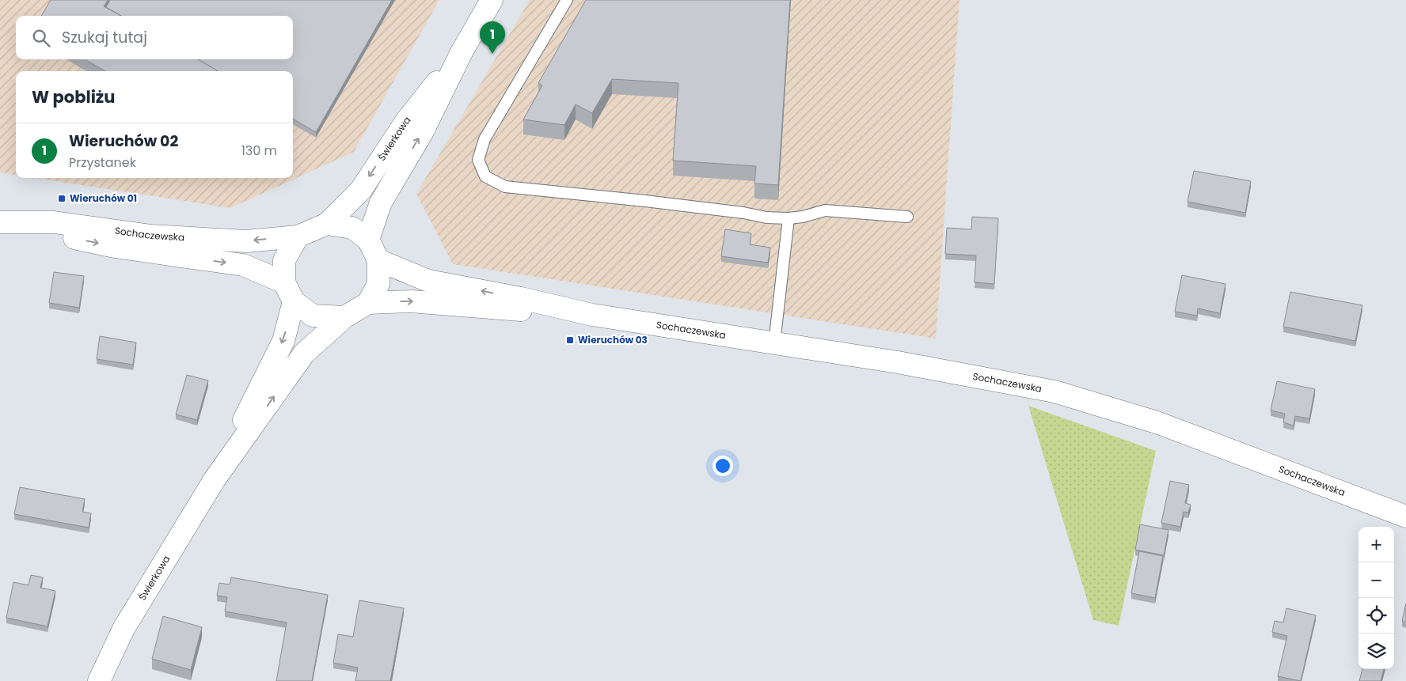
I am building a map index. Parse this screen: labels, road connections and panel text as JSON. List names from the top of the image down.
{
  "streets": {
    "street": ["Świerkowa", "Sochaczewska"]
  },
  "crossings": [
    ["Świerkowa", "Sochaczewska"]
  ],
  "places": {
    "transit": ["Wieruchów 01", "Wieruchów 03"]
  },
  "page": {
    "search": "Szukaj tutaj",
    "pins": "1",
    "heading": "W pobliżu",
    "list": [
      {
        "mark": "1",
        "name": "Wieruchów 02",
        "note": "Przystanek",
        "value": "130 m"
      }
    ],
    "map_buttons": ["+", "−"]
  }
}
